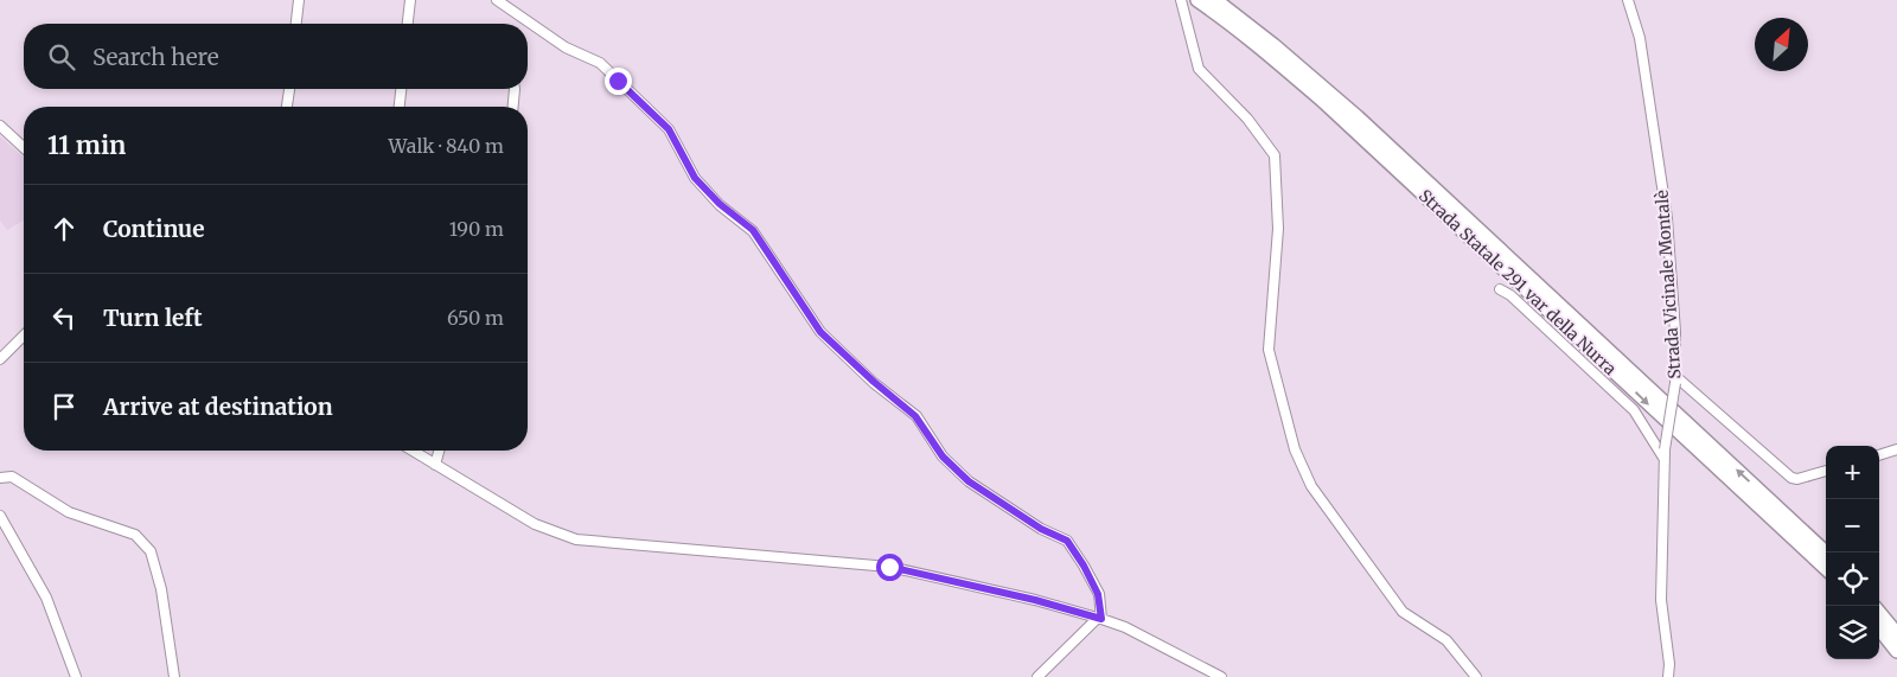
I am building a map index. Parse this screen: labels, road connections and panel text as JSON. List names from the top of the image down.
{
  "streets": {
    "highway": ["Strada Statale 291 var della Nurra"],
    "street": ["Strada Vicinale Montalè"]
  },
  "north": "top right",
  "page": {
    "search": "Search here",
    "heading": ["11 min", "Walk · 840 m"],
    "list": [
      ["Continue", "190 m"],
      ["Turn left", "650 m"],
      "Arrive at destination"
    ],
    "map_buttons": ["+", "−"]
  }
}
